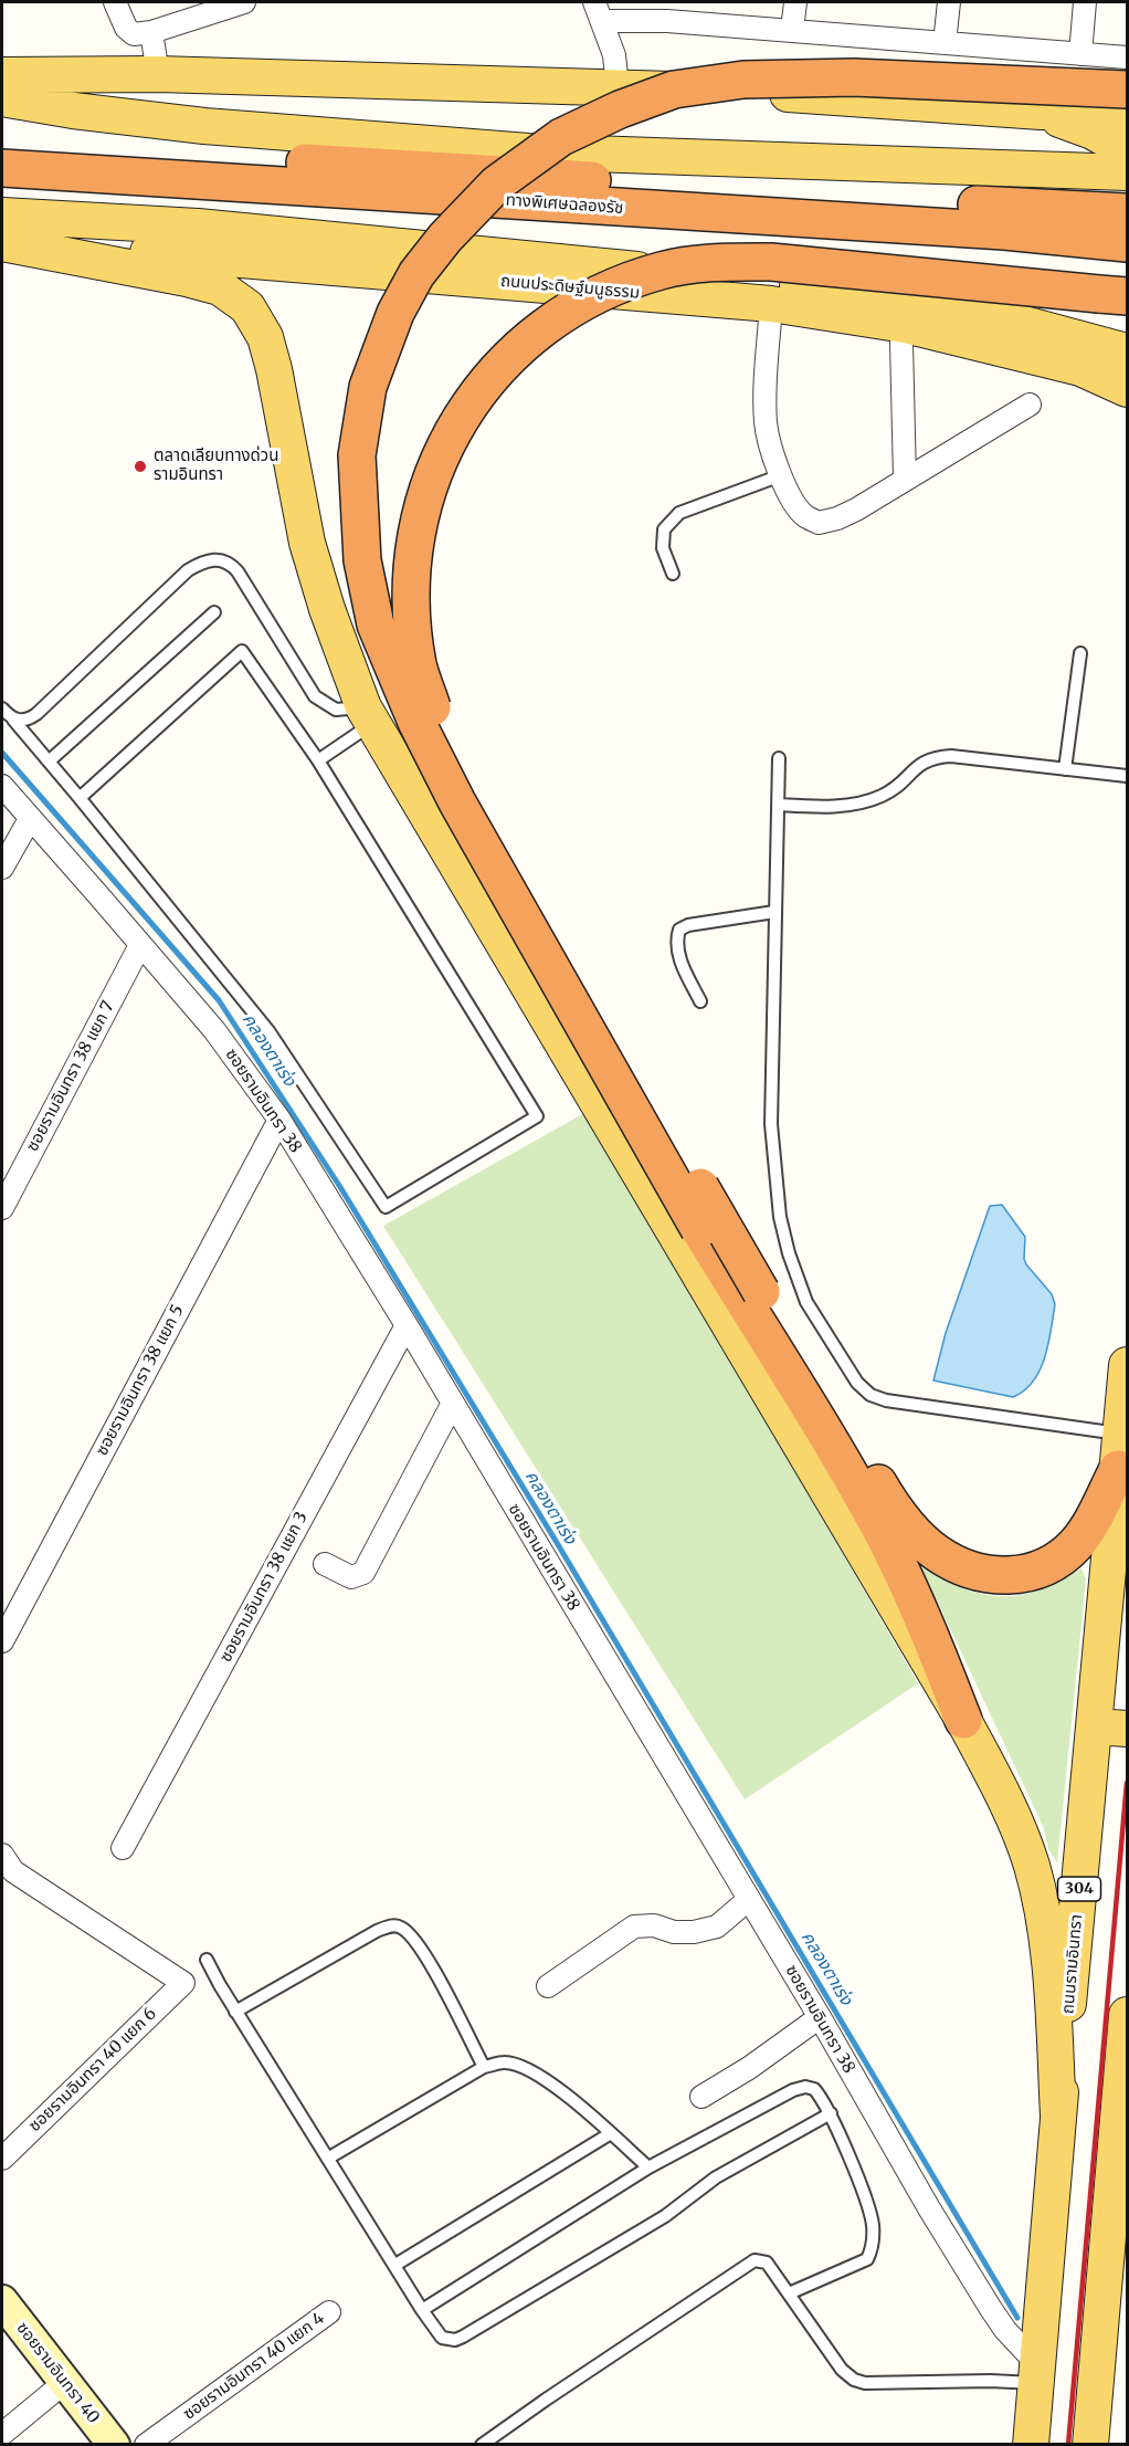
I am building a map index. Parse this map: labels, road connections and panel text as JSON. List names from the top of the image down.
{
  "streets": {
    "highway": ["ทางพิเศษฉลองรัช"],
    "main road": ["ถนนประดิษฐ์มนูธรรม", "304", "ถนนรามอินทรา"],
    "street": [
      "ซอยรามอินทรา 38 แยก 7",
      "ซอยรามอินทรา 38",
      "ซอยรามอินทรา 38 แยก 5",
      "ซอยรามอินทรา 38 แยก 3",
      "ซอยรามอินทรา 40 แยก 6",
      "ซอยรามอินทรา 40 แยก 4",
      "ซอยรามอินทรา 40"
    ]
  },
  "crossings": [
    ["ซอยรามอินทรา 38 แยก 7", "ซอยรามอินทรา 38"],
    ["ซอยรามอินทรา 38", "ซอยรามอินทรา 38 แยก 5"],
    ["ซอยรามอินทรา 38", "ซอยรามอินทรา 38 แยก 3"],
    ["ซอยรามอินทรา 38", "ถนนรามอินทรา"]
  ],
  "water": ["คลองตาเร่ง"],
  "places": ["ตลาดเลียบทางด่วน รามอินทรา"]
}
